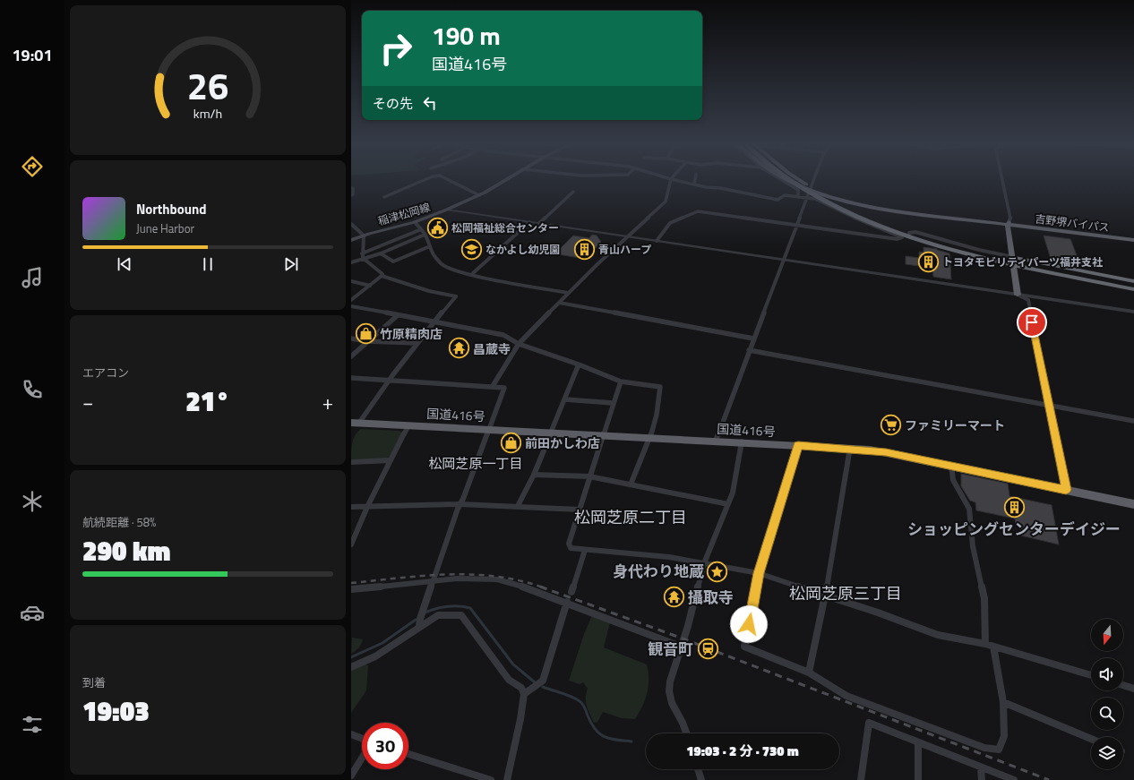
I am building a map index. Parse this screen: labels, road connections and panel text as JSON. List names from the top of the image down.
{
  "streets": {
    "highway": ["吉野堺バイパス", "国道416号"],
    "main road": ["稲津松岡線"]
  },
  "districts": ["松岡芝原一丁目", "松岡芝原二丁目", "松岡芝原三丁目"],
  "places": {
    "public building": ["松岡福祉総合センター"],
    "school or university": ["なかよし幼児園"],
    "building": ["青山ハープ", "トヨタモビリティパーツ福井支社", "ショッピングセンターデイジー"],
    "shop": ["竹原精肉店", "前田かしわ店"],
    "temple": ["昌蔵寺", "攝取寺"],
    "supermarket": ["ファミリーマート"],
    "place": ["身代わり地蔵"],
    "station": ["観音町"]
  },
  "north": "bottom",
  "page": {
    "tabs": "19:01",
    "turn": ["190 m", "国道416号"],
    "then": "その先",
    "song": ["Northbound", "June Harbor"],
    "tile": [
      "エアコン",
      ["航続距離 · 58%", "290 km"],
      ["到着", "19:03"]
    ],
    "heat": ["−", "21°", "+"],
    "limit": "30",
    "trip": "19:03 · 2 分 · 730 m",
    "gauge": ["26", "km/h"]
  }
}
